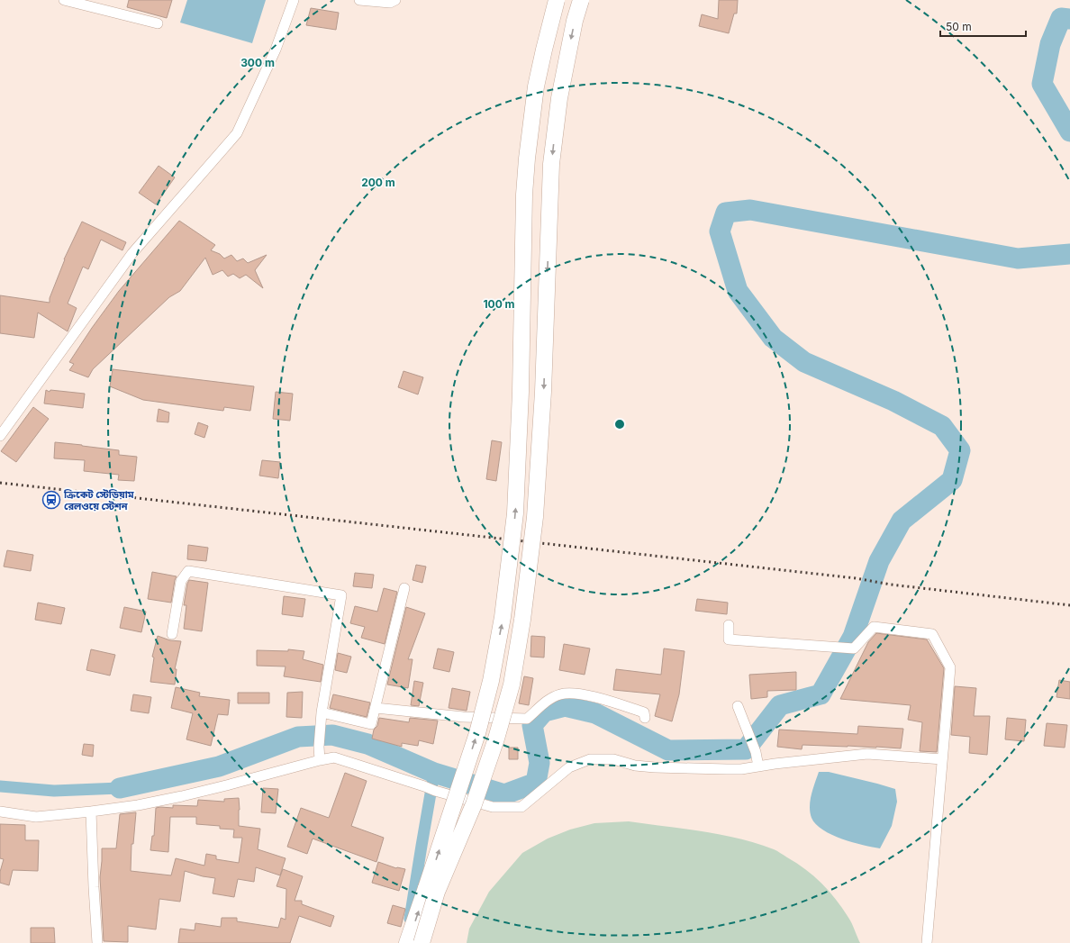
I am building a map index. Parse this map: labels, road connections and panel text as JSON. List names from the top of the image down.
{
  "places": {
    "station": ["ক্রিকেট স্টেডিয়াম রেলওয়ে স্টেশন"]
  },
  "scale_bar": "50 m",
  "rings": ["300 m", "200 m", "100 m"]
}
